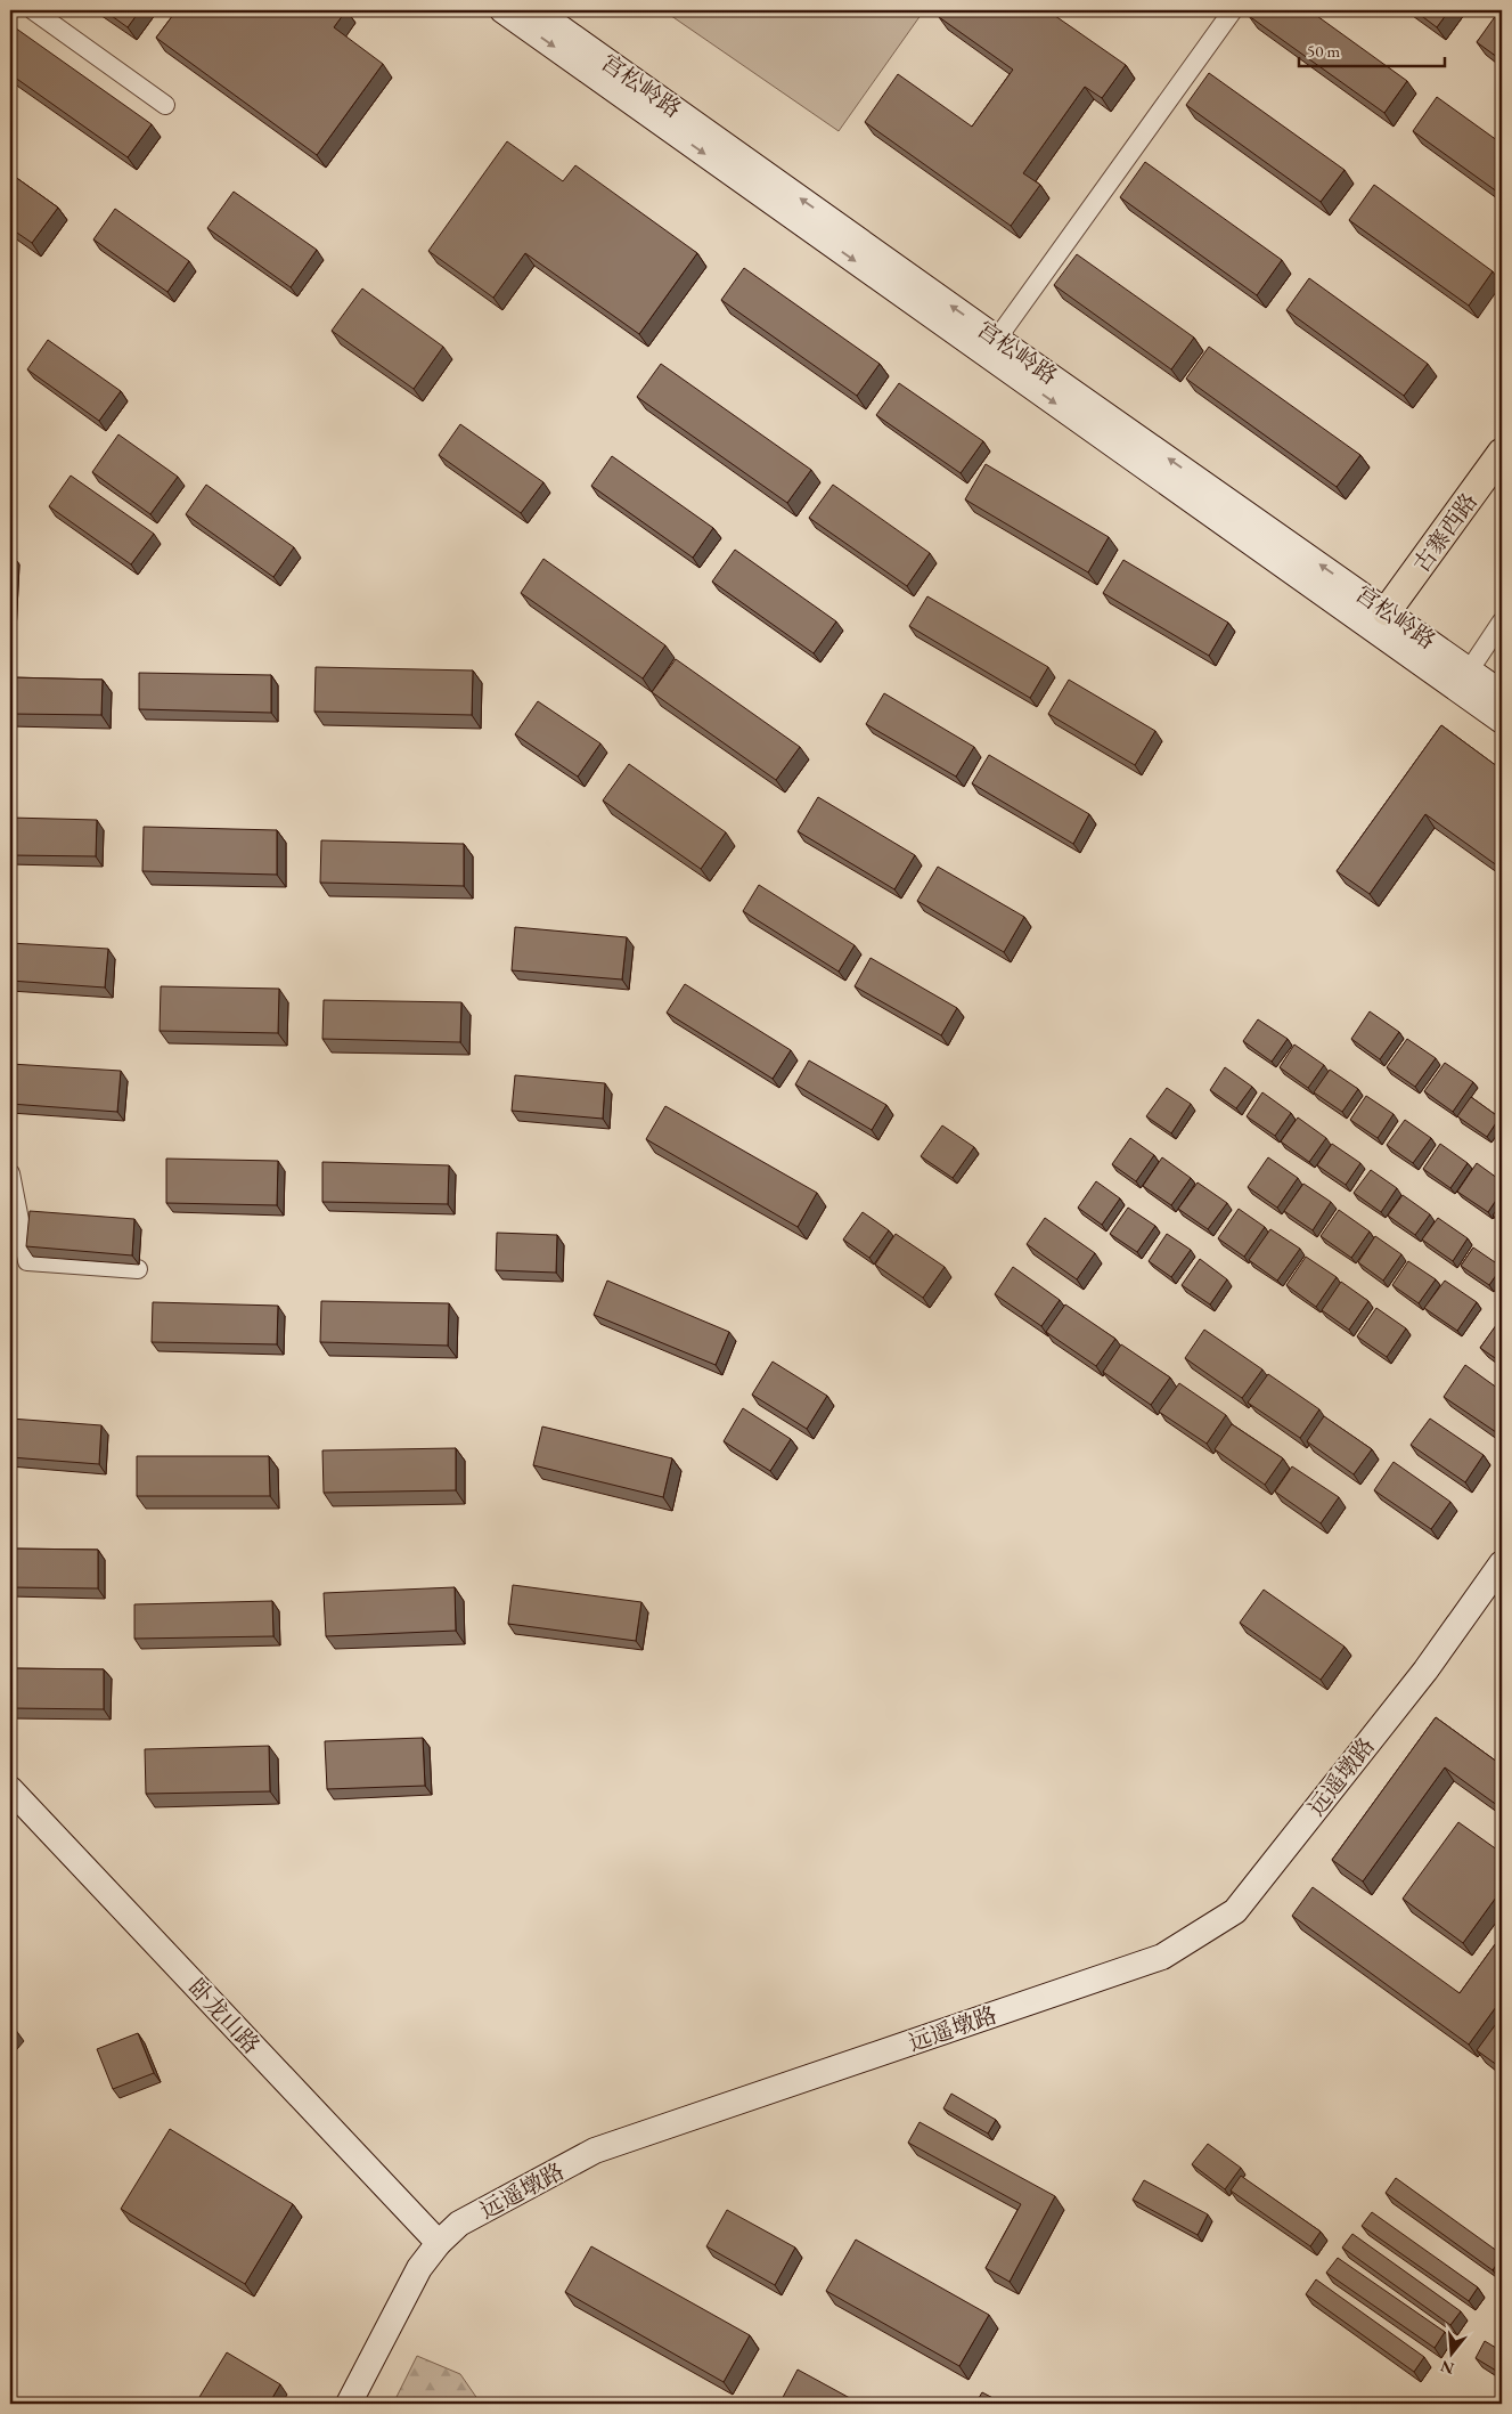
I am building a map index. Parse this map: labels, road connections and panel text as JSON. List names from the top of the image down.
{
  "streets": {
    "main road": [
      "宫松岭路",
      "古寨西路",
      "远遥墩路",
      "卧龙山路"
    ]
  },
  "crossings": [
    ["宫松岭路", "古寨西路"],
    ["远遥墩路", "卧龙山路"]
  ],
  "scale_bar": "50 m",
  "north": "bottom"
}
